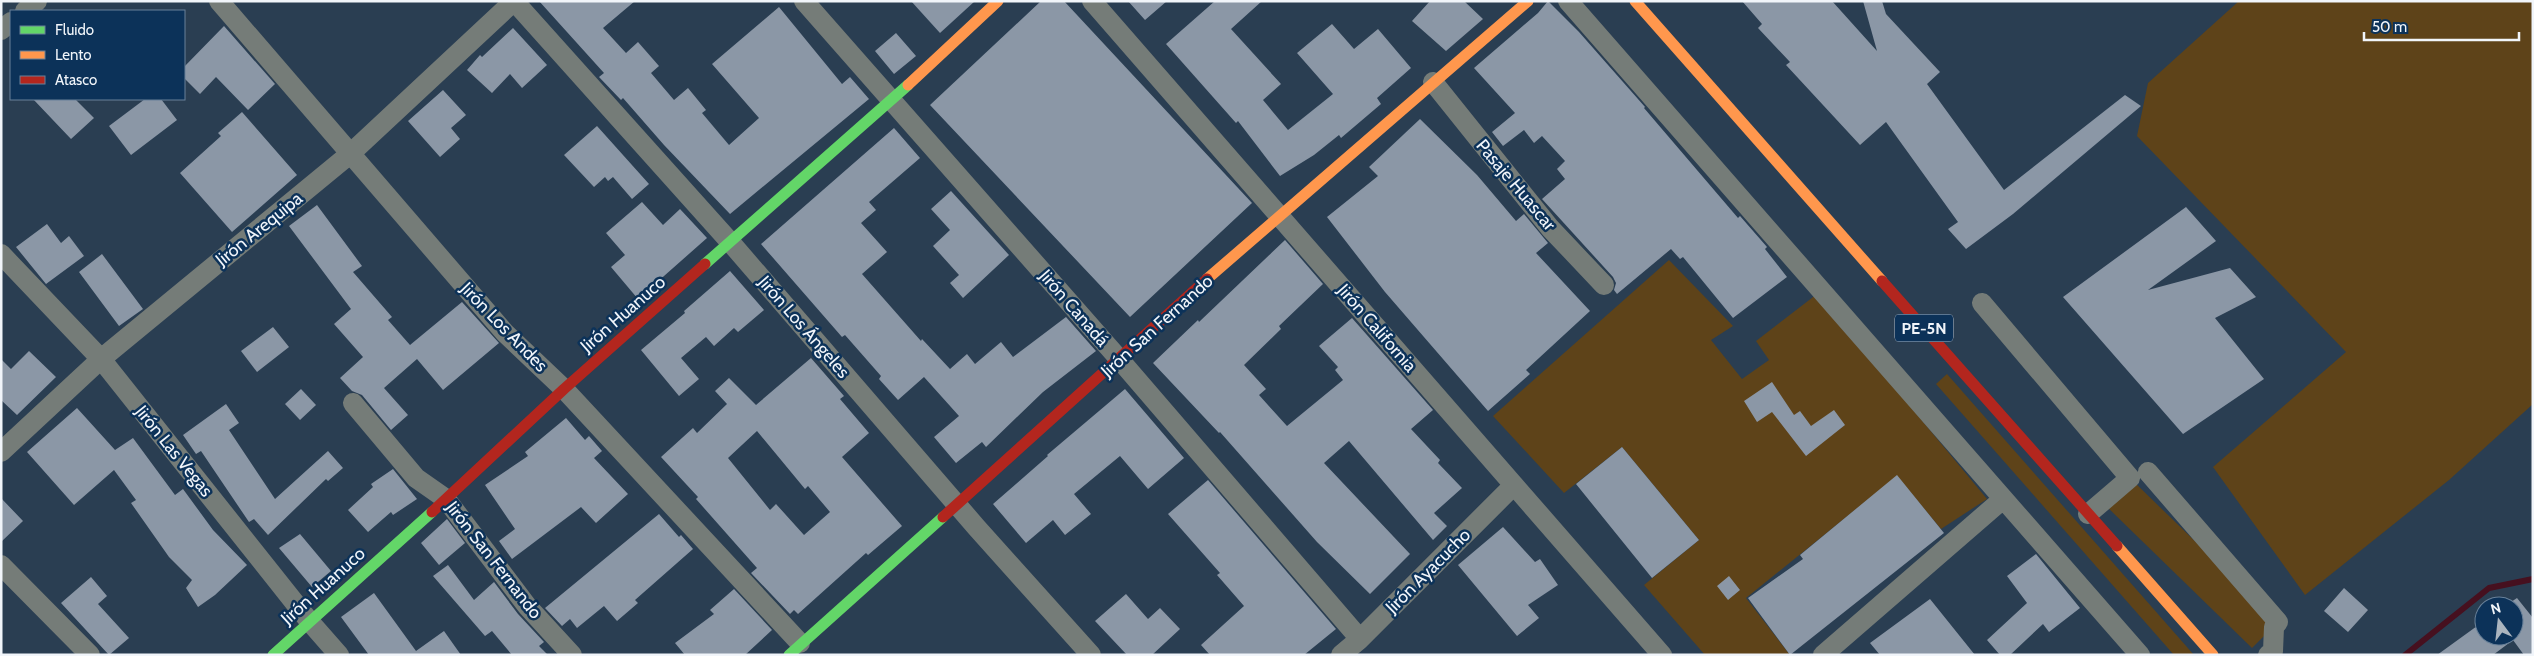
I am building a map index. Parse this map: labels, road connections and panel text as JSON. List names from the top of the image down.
{
  "streets": {
    "main road": ["Jirón Huanuco", "Jirón San Fernando", "PE-5N"],
    "street": [
      "Pasaje Huascar",
      "Jirón Arequipa",
      "Jirón Canadá",
      "Jirón Los Andes",
      "Jirón Los Ángeles",
      "Jirón California",
      "Jirón Las Vegas",
      "Jirón Ayacucho"
    ]
  },
  "crossings": [
    ["Pasaje Huascar", "Jirón San Fernando"],
    ["Jirón Arequipa", "Jirón Los Andes"],
    ["Jirón Arequipa", "Jirón Los Ángeles"],
    ["Jirón Arequipa", "Jirón Las Vegas"],
    ["Jirón Canadá", "Jirón Huanuco"],
    ["Jirón Canadá", "Jirón San Fernando"],
    ["Jirón Canadá", "Jirón Ayacucho"],
    ["Jirón Huanuco", "Jirón San Fernando"],
    ["Jirón Huanuco", "Jirón Los Andes"],
    ["Jirón Huanuco", "Jirón Los Ángeles"],
    ["Jirón Huanuco", "Jirón Las Vegas"],
    ["Jirón San Fernando", "Jirón Los Andes"],
    ["Jirón San Fernando", "Jirón Los Ángeles"],
    ["Jirón San Fernando", "Jirón California"],
    ["Jirón California", "Jirón Ayacucho"]
  ],
  "legend": ["Fluido", "Lento", "Atasco"],
  "scale_bar": "50 m",
  "north": "top"
}
